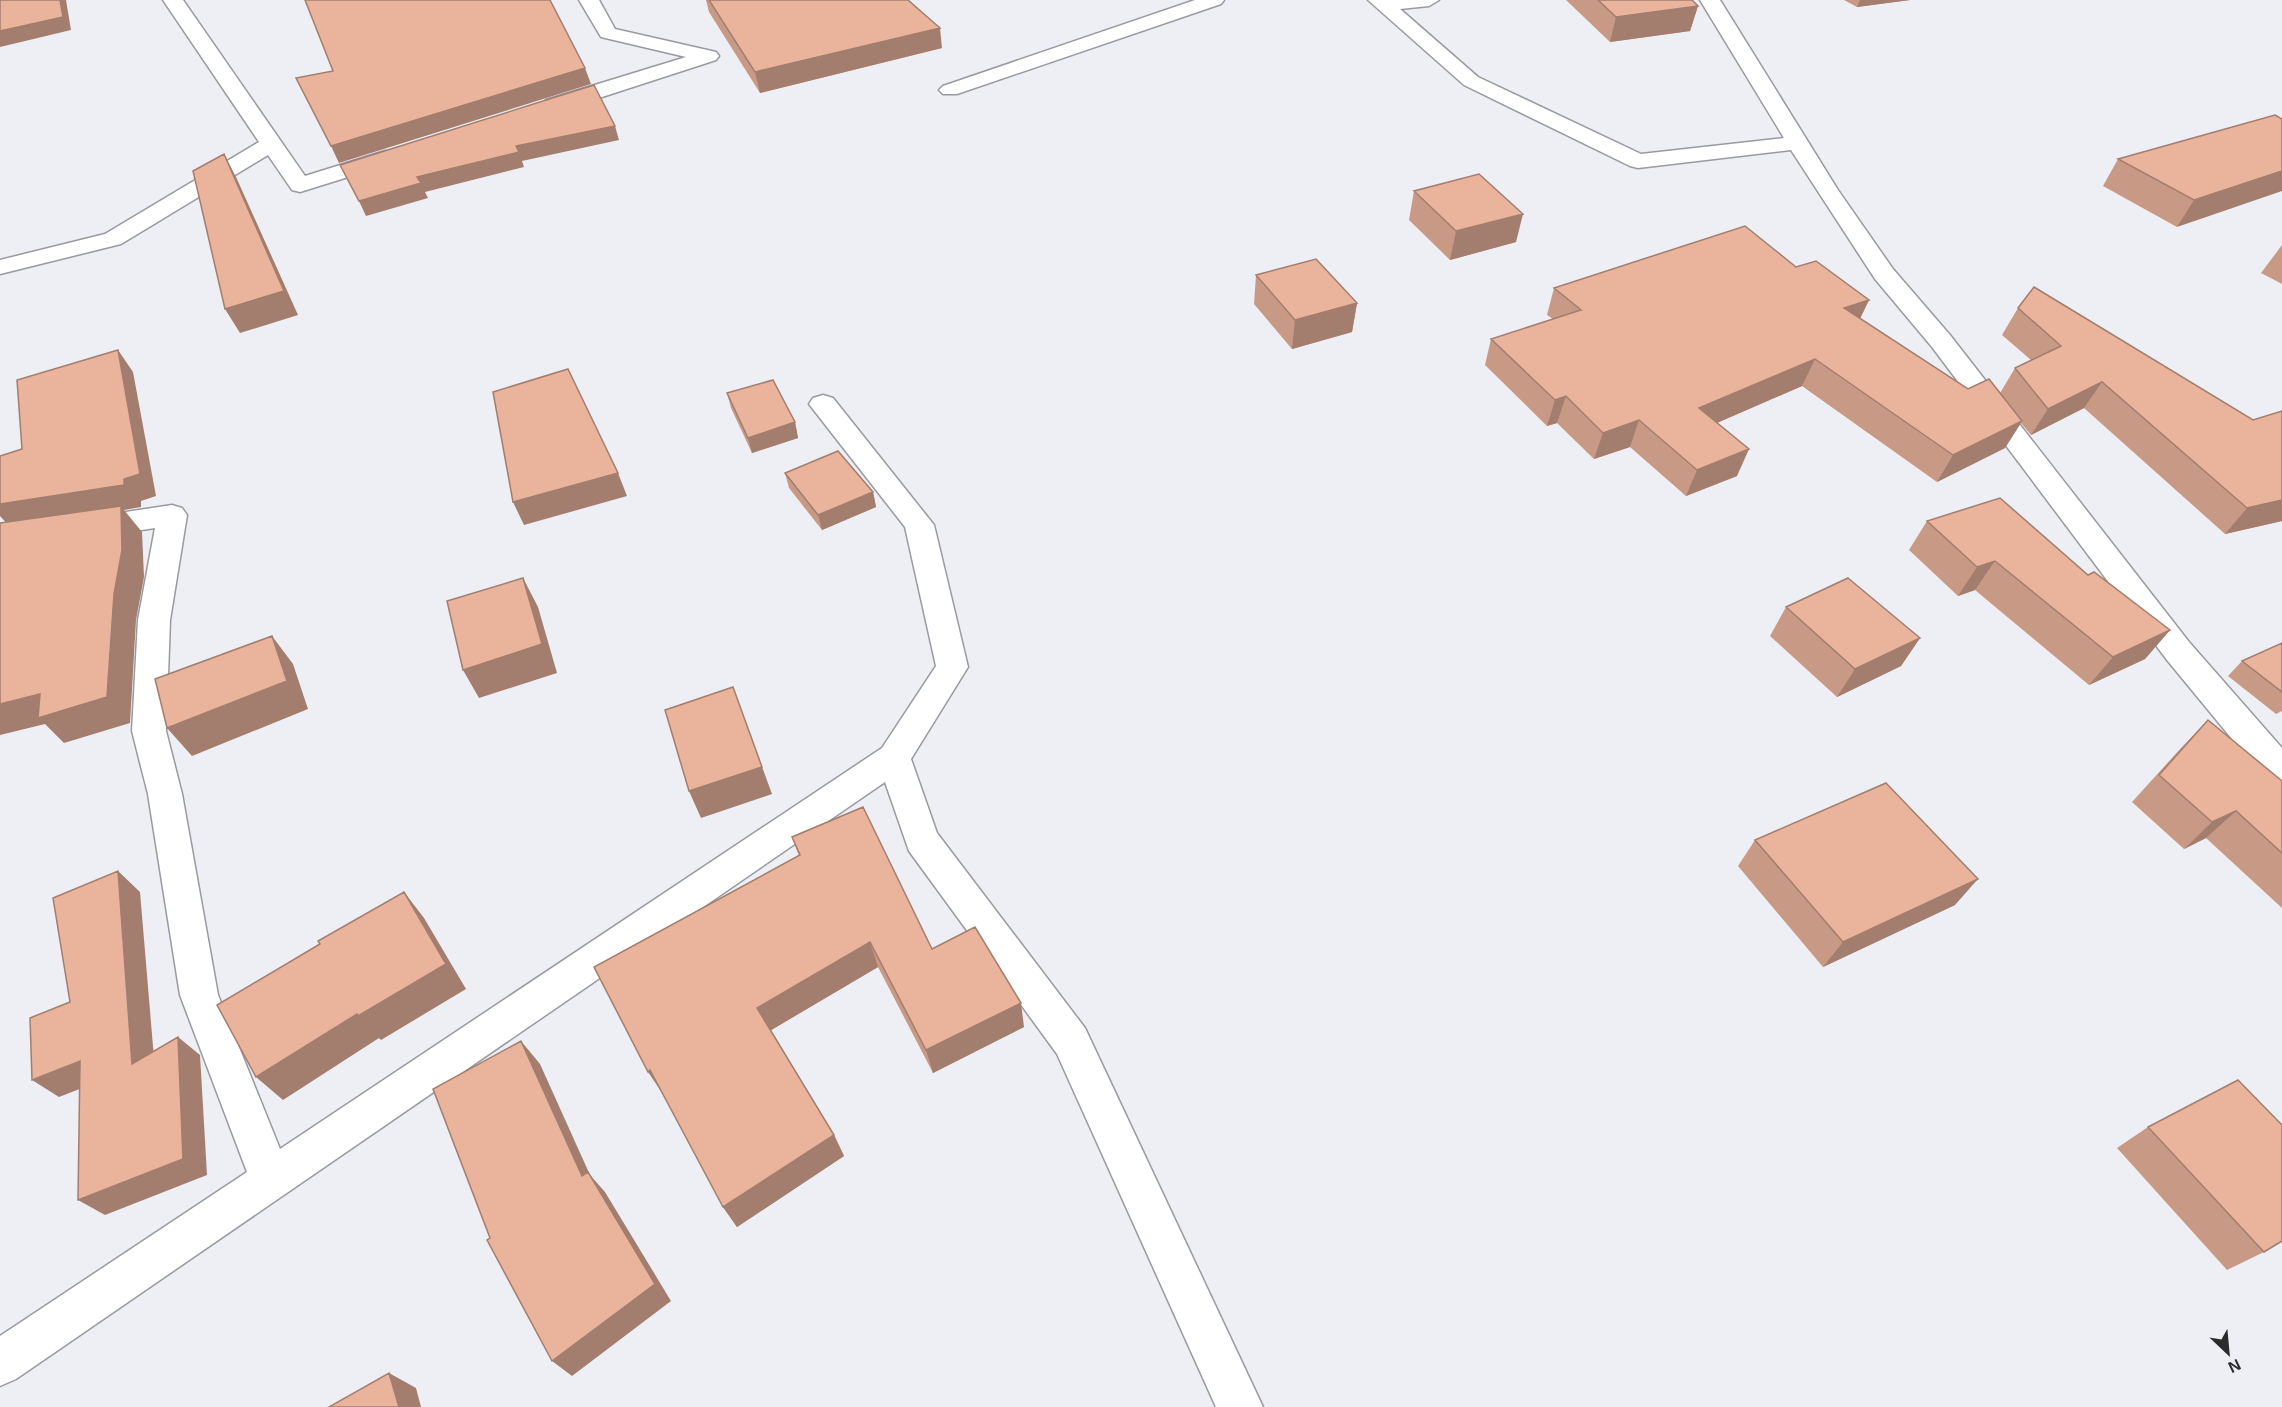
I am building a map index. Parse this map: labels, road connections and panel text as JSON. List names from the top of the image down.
{
  "north": "bottom right"
}
